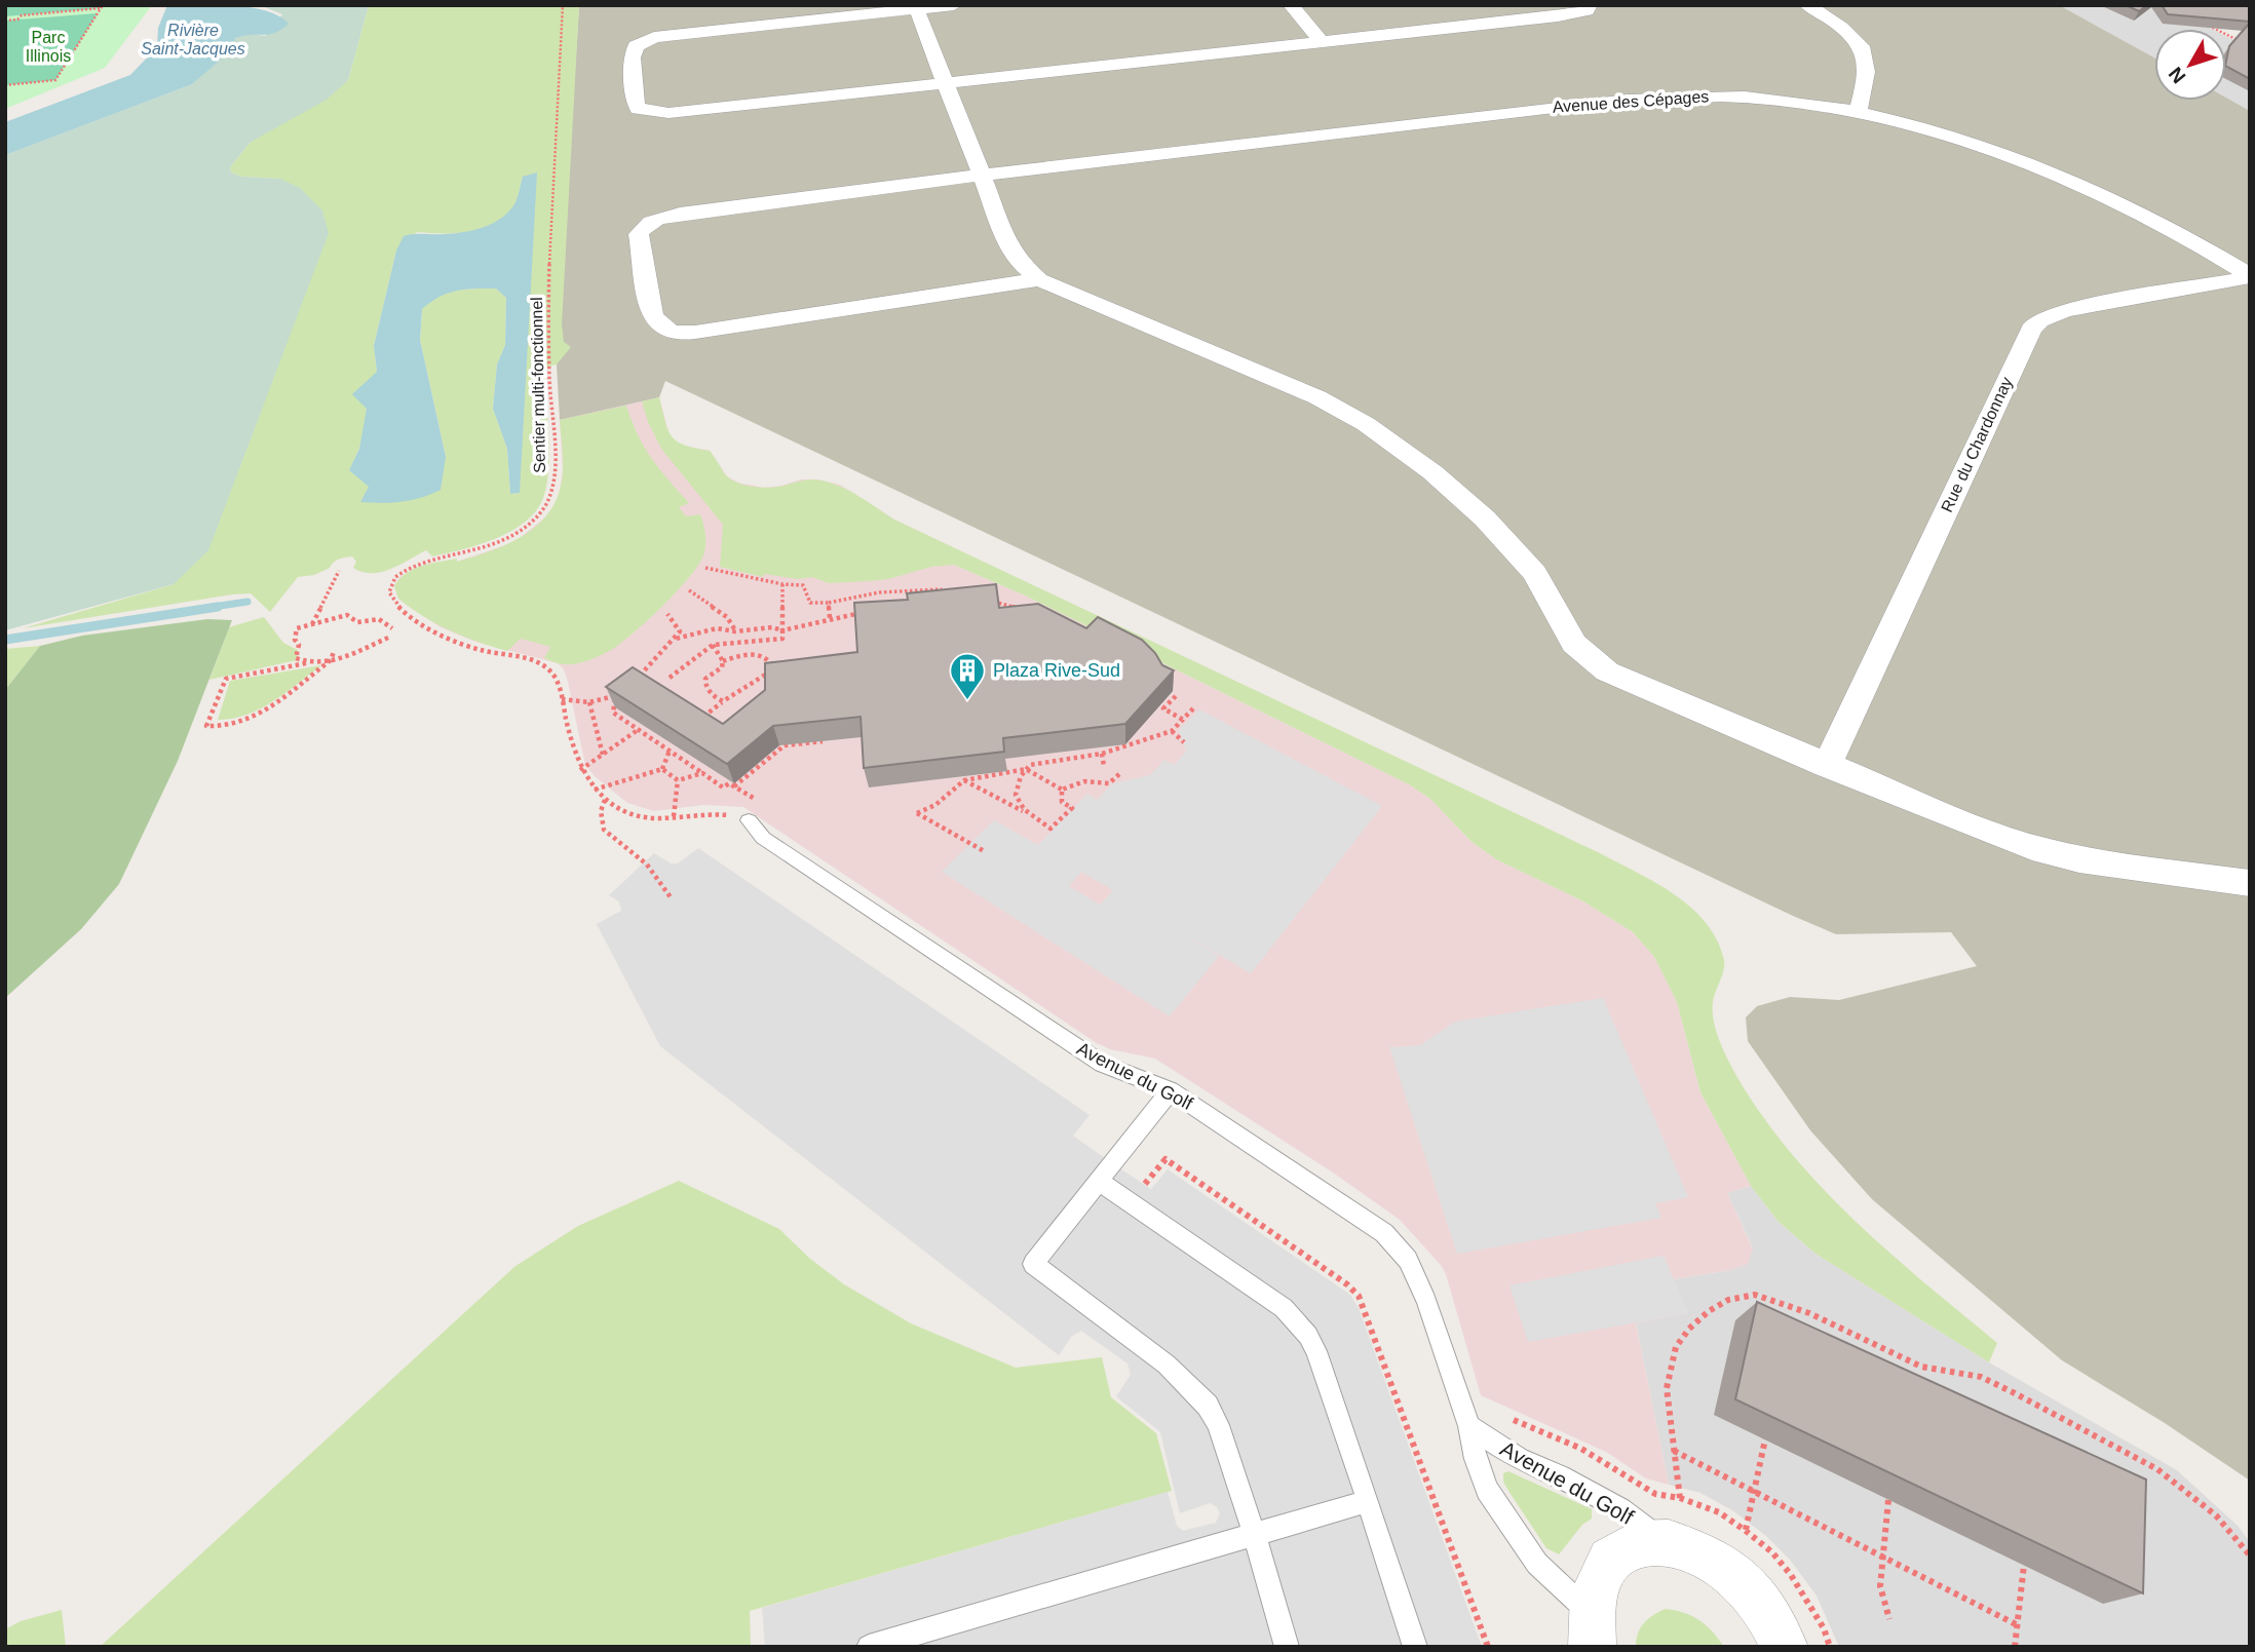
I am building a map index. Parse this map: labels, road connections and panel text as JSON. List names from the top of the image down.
{
  "streets": {
    "street": ["Avenue des Cépages", "Rue du Chardonnay", "Avenue du Golf"],
    "path": ["Sentier multi-fonctionnel"]
  },
  "crossings": [
    ["Avenue des Cépages", "Rue du Chardonnay"]
  ],
  "water": ["Rivière Saint-Jacques"],
  "parks": ["Parc Illinois"],
  "places": {
    "building": ["Plaza Rive-Sud"]
  },
  "north": "bottom left"
}
